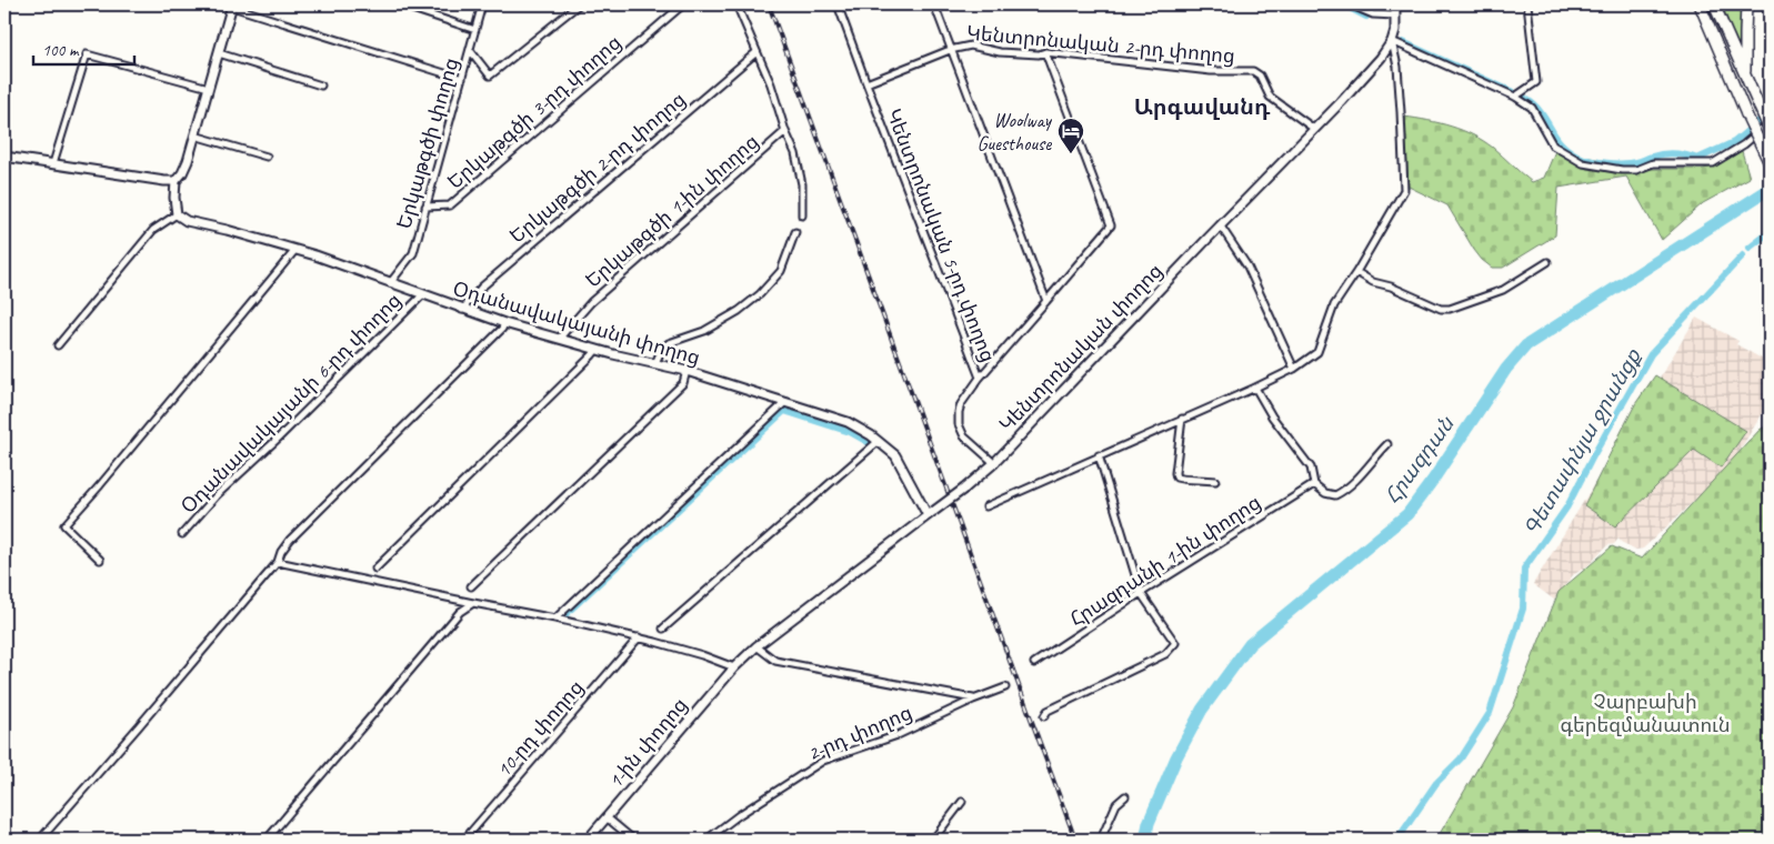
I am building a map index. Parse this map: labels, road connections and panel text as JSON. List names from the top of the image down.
{
  "streets": {
    "street": [
      "Կենտրոնական 2-րդ փողոց",
      "Երկաթգծի 3-րդ փողոց",
      "Երկաթգծի փողոց",
      "Երկաթգծի 2-րդ փողոց",
      "Երկաթգծի 1-ին փողոց",
      "Կենտրոնական 5-րդ փողոց",
      "Օդանավակայանի փողոց",
      "Կենտրոնական փողոց",
      "Օդանավակայանի 6-րդ փողոց",
      "Հրազդանի 1-ին փողոց",
      "10-րդ փողոց",
      "2-րդ փողոց",
      "1-ին փողոց"
    ]
  },
  "crossings": [
    ["Կենտրոնական 2-րդ փողոց", "Կենտրոնական 5-րդ փողոց"],
    ["Կենտրոնական 2-րդ փողոց", "Կենտրոնական փողոց"],
    ["Երկաթգծի 3-րդ փողոց", "Երկաթգծի փողոց"],
    ["Երկաթգծի փողոց", "Օդանավակայանի փողոց"],
    ["Երկաթգծի 2-րդ փողոց", "Օդանավակայանի փողոց"],
    ["Երկաթգծի 1-ին փողոց", "Օդանավակայանի փողոց"],
    ["Կենտրոնական 5-րդ փողոց", "Կենտրոնական փողոց"],
    ["Օդանավակայանի փողոց", "Կենտրոնական փողոց"],
    ["Օդանավակայանի փողոց", "Օդանավակայանի 6-րդ փողոց"],
    ["Կենտրոնական փողոց", "1-ին փողոց"]
  ],
  "districts": ["Արգավանդ"],
  "water": ["Գետափնյա ջրանցք", "Հրազդան"],
  "parks": ["Չարբախի գերեզմանատուն"],
  "places": {
    "hotel": ["Woolway Guesthouse"]
  },
  "scale_bar": "100 m"
}
